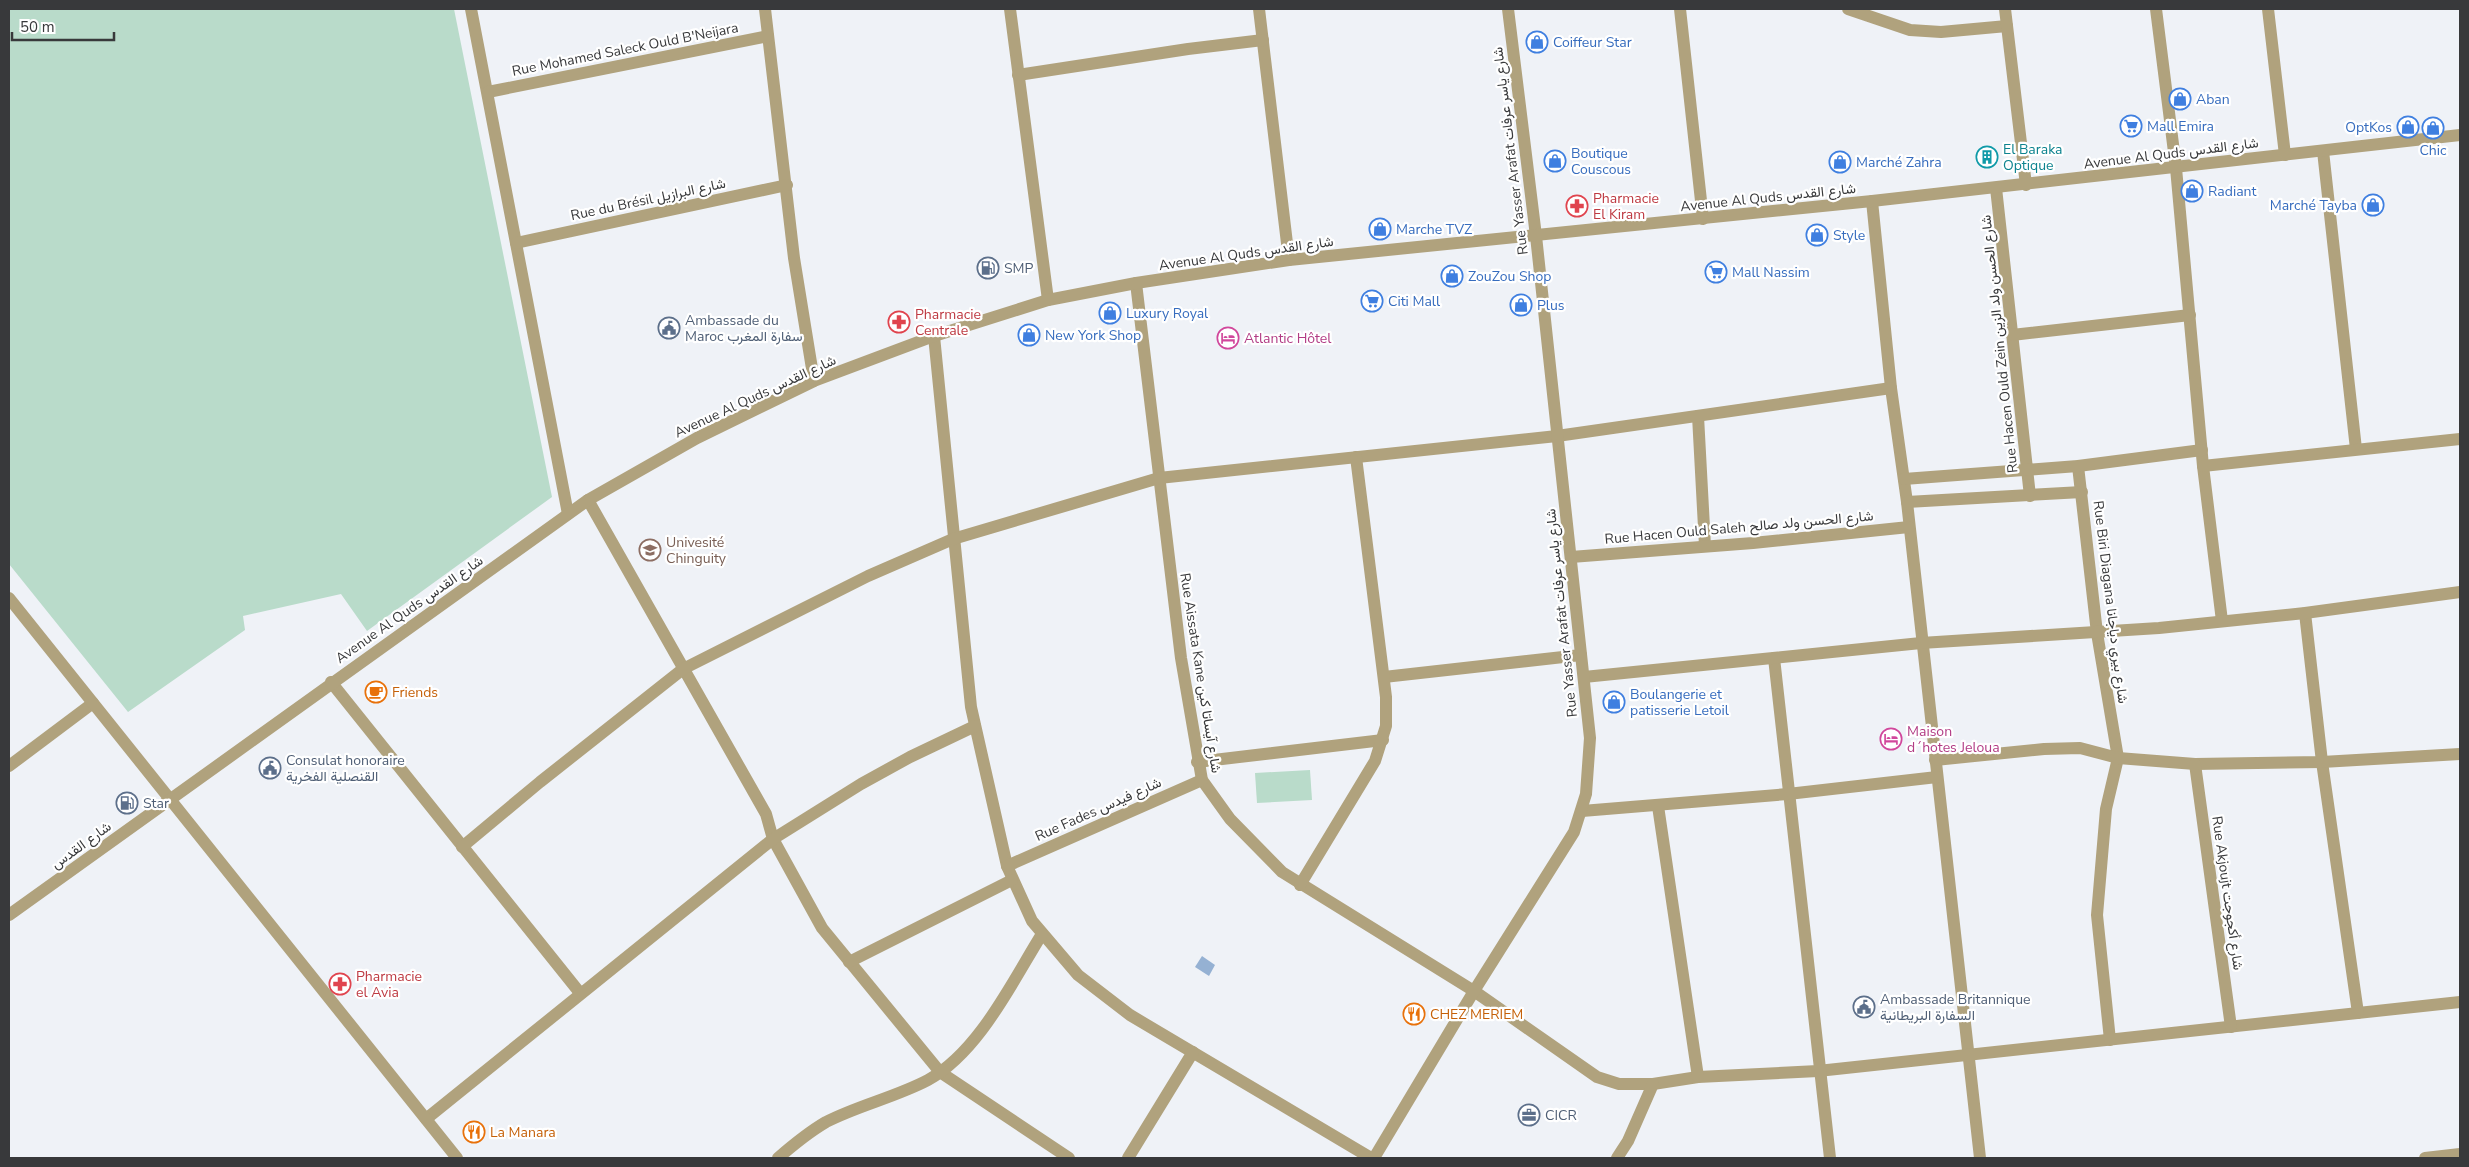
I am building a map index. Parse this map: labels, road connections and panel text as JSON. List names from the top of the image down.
{
  "streets": {
    "street": [
      "Rue Mohamed Saleck Ould B'Neijara",
      "Rue Yasser Arafat شارع ياسر عرفات",
      "Avenue Al Quds شارع القدس",
      "Rue du Brésil شارع البرازيل",
      "Rue Hacen Ould Zein شارع الحسن ولد الزين",
      "Rue Hacen Ould Saleh شارع الحسن ولد صالح",
      "Rue Biri Diagana شارع بيري دياجانا",
      "Rue Aissata Kane شارع آيساتا كين",
      "Rue Fades شارع فيدس",
      "شارع القدس",
      "Rue Akjoujt شارع أكجوجت"
    ]
  },
  "crossings": [
    ["Rue Yasser Arafat شارع ياسر عرفات", "Avenue Al Quds شارع القدس"],
    ["Rue Yasser Arafat شارع ياسر عرفات", "Rue Hacen Ould Saleh شارع الحسن ولد صالح"],
    ["Rue Yasser Arafat شارع ياسر عرفات", "Rue Aissata Kane شارع آيساتا كين"],
    ["Avenue Al Quds شارع القدس", "Rue Hacen Ould Zein شارع الحسن ولد الزين"],
    ["Avenue Al Quds شارع القدس", "Rue Aissata Kane شارع آيساتا كين"],
    ["Avenue Al Quds شارع القدس", "شارع القدس"],
    ["Rue Biri Diagana شارع بيري دياجانا", "Rue Aissata Kane شارع آيساتا كين"],
    ["Rue Aissata Kane شارع آيساتا كين", "Rue Fades شارع فيدس"],
    ["Rue Aissata Kane شارع آيساتا كين", "Rue Akjoujt شارع أكجوجت"]
  ],
  "places": {
    "shop": [
      "Coiffeur Star",
      "Aban",
      "OptKos",
      "Chic",
      "Boutique Couscous",
      "Marché Zahra",
      "Radiant",
      "Marché Tayba",
      "Marche TVZ",
      "Style",
      "ZouZou Shop",
      "Plus",
      "Luxury Royal",
      "New York Shop",
      "Boulangerie et patisserie Letoil"
    ],
    "supermarket": ["Mall Emira", "Mall Nassim", "Citi Mall"],
    "building": ["El Baraka Optique"],
    "pharmacy": ["Pharmacie El Kiram", "Pharmacie Centrale", "Pharmacie el Avia"],
    "fuel station": ["SMP", "Star"],
    "public building": ["Ambassade du Maroc سفارة المغرب", "Consulat honoraire القنصلية الفخرية", "Ambassade Britannique السفارة البريطانية"],
    "hotel": ["Atlantic Hôtel", "Maison d´hotes Jeloua"],
    "school or university": ["Univesité Chinguity"],
    "cafe": ["Friends"],
    "restaurant": ["CHEZ MERIEM", "La Manara"],
    "office": ["CICR"]
  },
  "scale_bar": "50 m"
}
